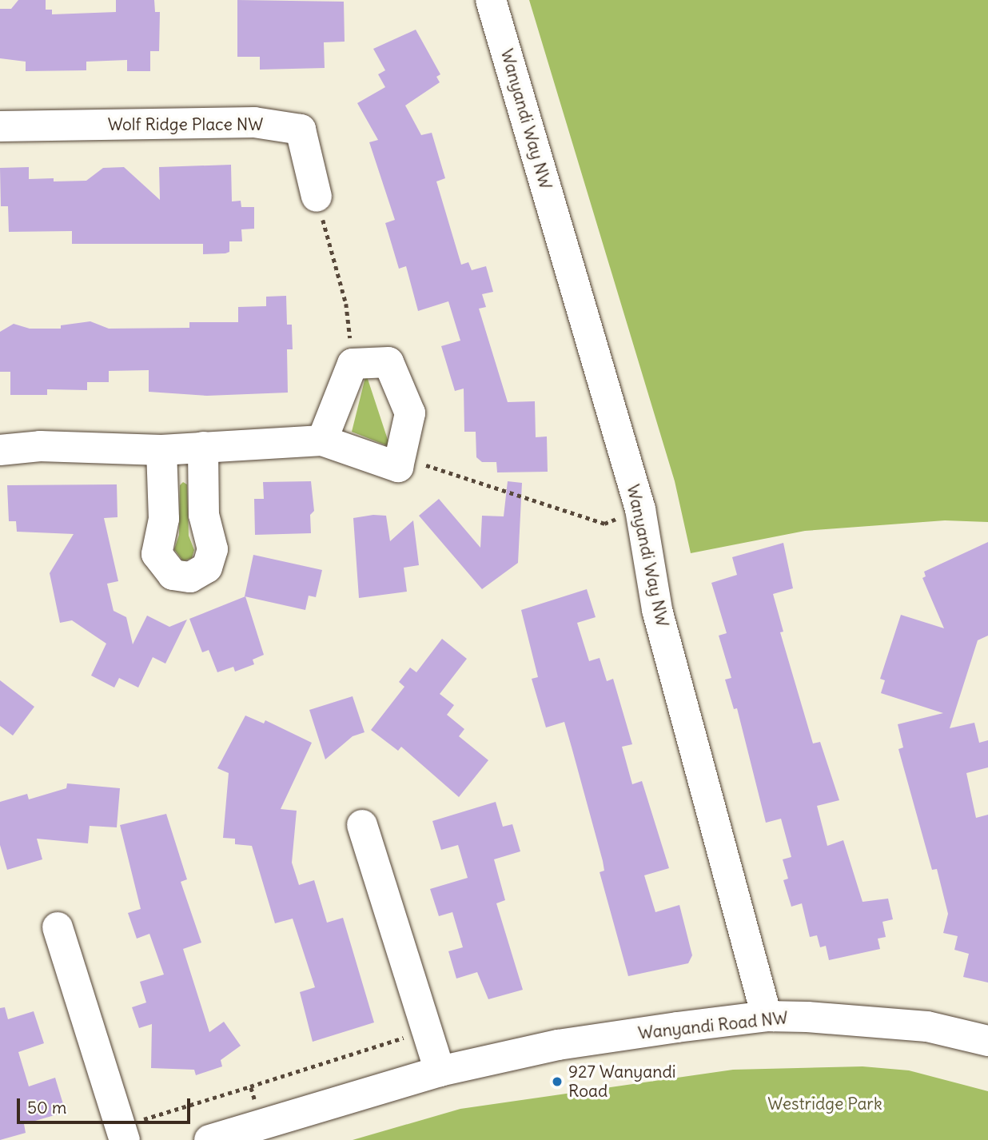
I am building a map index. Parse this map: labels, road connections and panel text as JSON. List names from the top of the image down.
{
  "streets": {
    "street": ["Wanyandi Way NW", "Wolf Ridge Place NW", "Wanyandi Road NW"]
  },
  "crossings": [
    ["Wanyandi Way NW", "Wanyandi Road NW"]
  ],
  "parks": ["Westridge Park"],
  "places": ["927 Wanyandi Road"],
  "scale_bar": "50 m"
}
